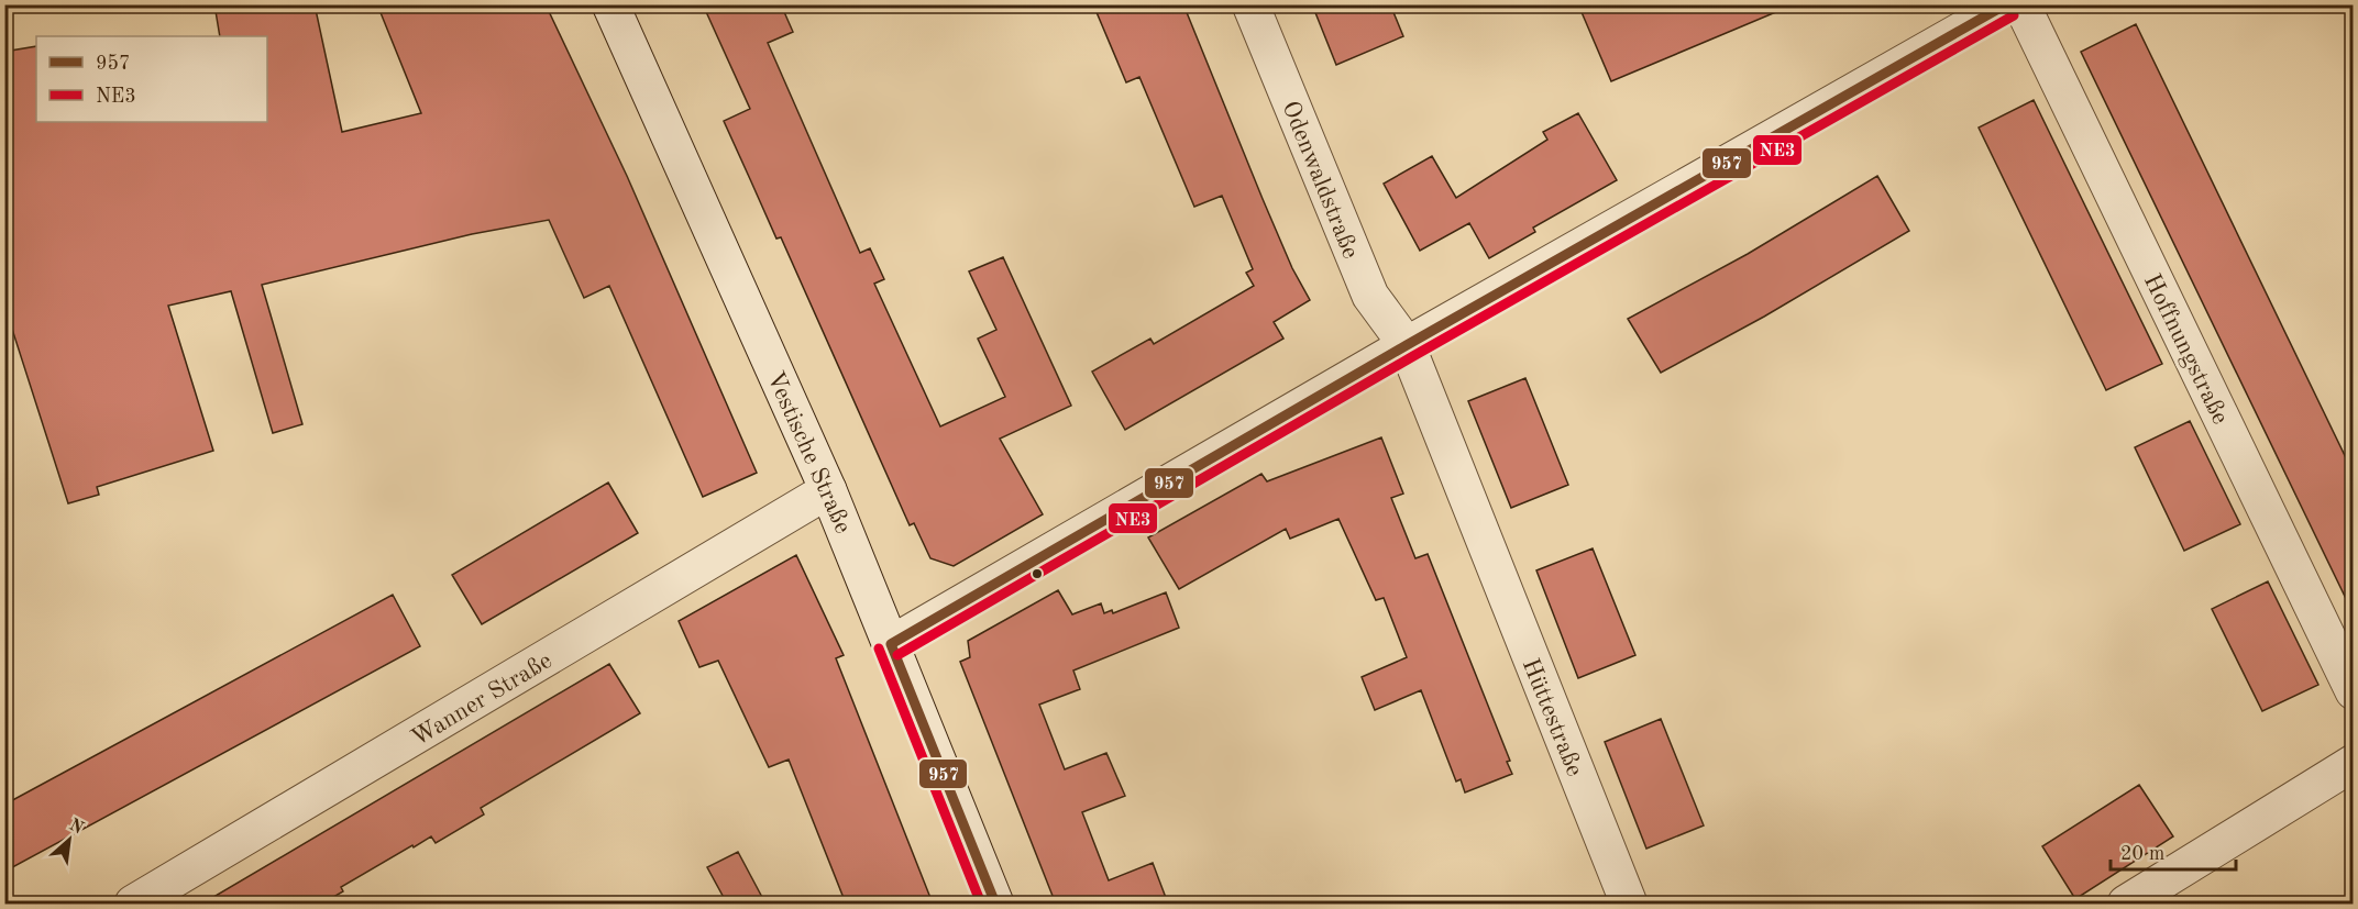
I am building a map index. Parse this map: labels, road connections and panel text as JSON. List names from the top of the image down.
{
  "streets": {
    "street": [
      "Odenwaldstraße",
      "Hoffnungstraße",
      "Vestische Straße",
      "Wanner Straße",
      "Hüttestraße"
    ]
  },
  "crossings": [
    ["Odenwaldstraße", "Hüttestraße"],
    ["Vestische Straße", "Wanner Straße"]
  ],
  "lines": ["transit line 957", "transit line NE3"],
  "legend": ["957", "NE3"],
  "scale_bar": "20 m",
  "north": "top right"
}
